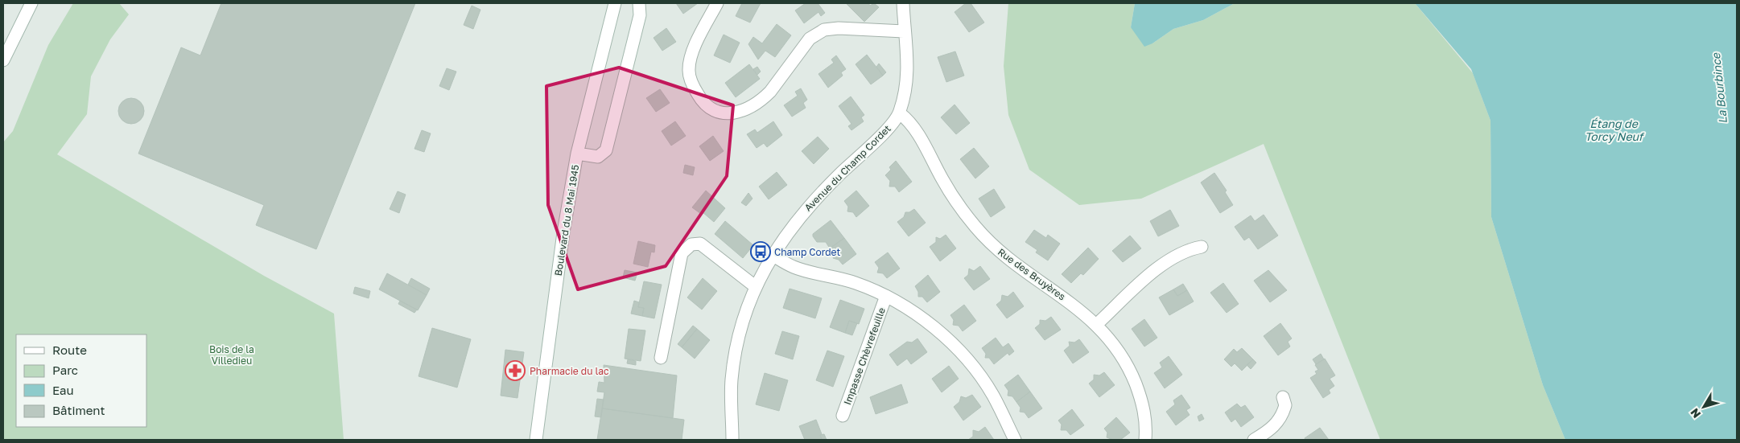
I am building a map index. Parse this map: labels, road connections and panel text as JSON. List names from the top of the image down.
{
  "streets": {
    "street": [
      "Avenue du Champ Cordet",
      "Boulevard du 8 Mai 1945",
      "Rue des Bruyères",
      "Impasse Chèvrefeuille"
    ]
  },
  "crossings": [
    ["Avenue du Champ Cordet", "Rue des Bruyères"]
  ],
  "water": ["La Bourbince", "Étang de Torcy Neuf"],
  "parks": ["Bois de la Villedieu"],
  "places": {
    "bus stop": ["Champ Cordet"],
    "pharmacy": ["Pharmacie du lac"]
  },
  "legend": [
    "Route",
    "Parc",
    "Eau",
    "Bâtiment"
  ],
  "north": "bottom left"
}
